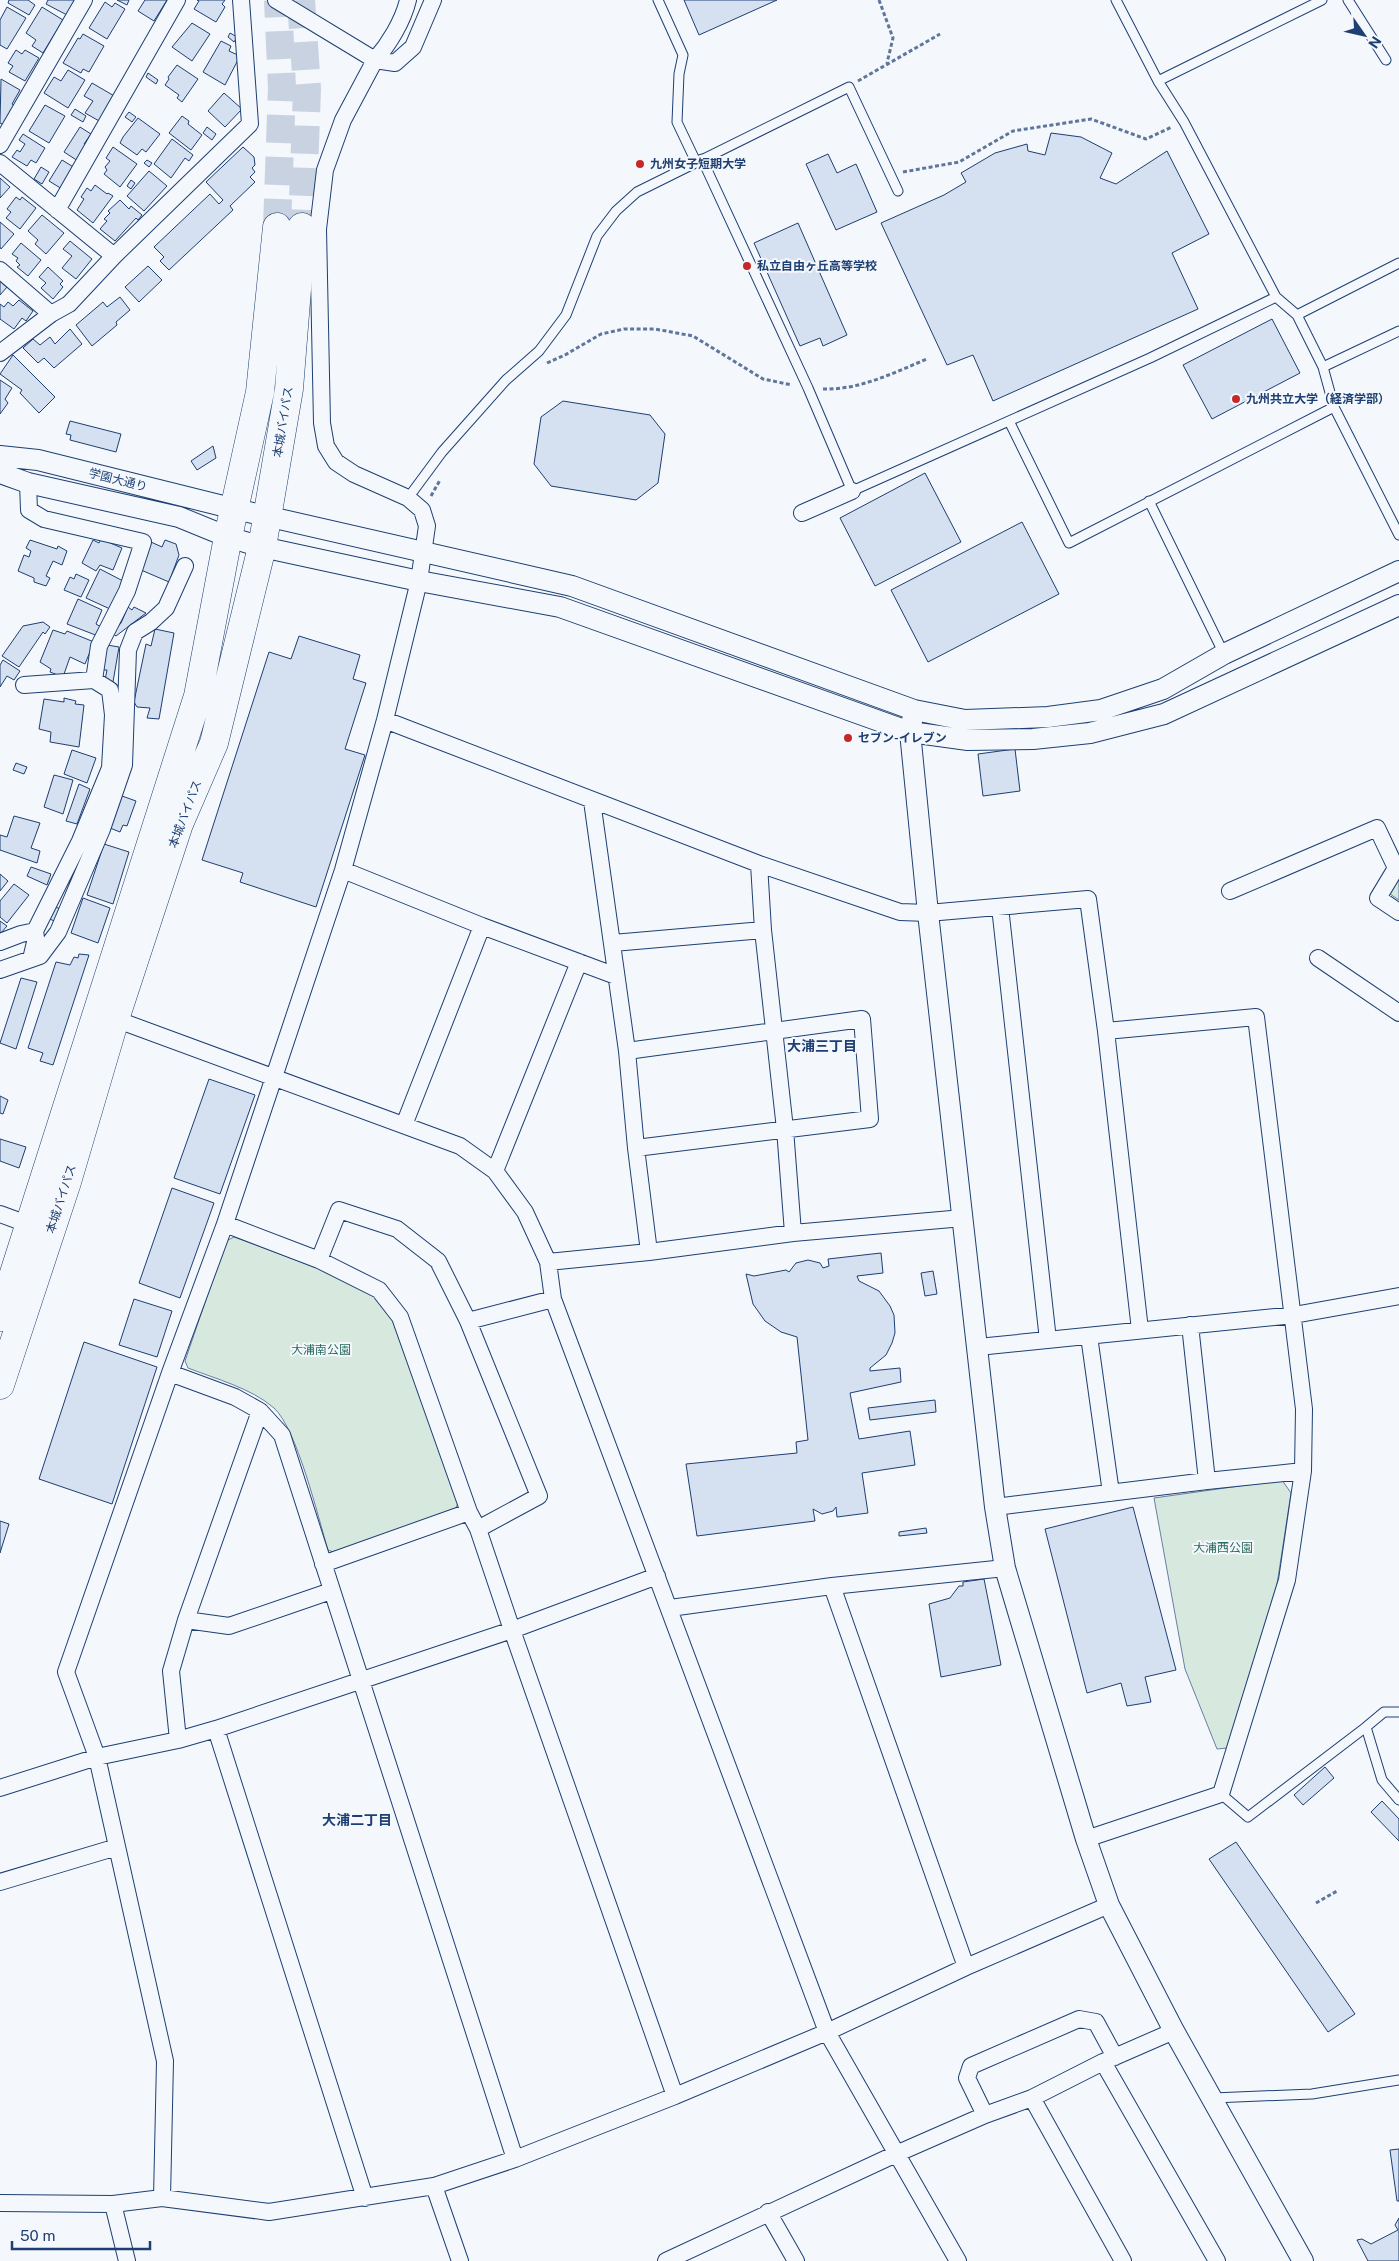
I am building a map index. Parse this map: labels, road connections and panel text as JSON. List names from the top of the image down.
{
  "streets": {
    "highway": ["本城バイパス"],
    "street": ["学園大通り"]
  },
  "crossings": [
    ["本城バイパス", "学園大通り"]
  ],
  "districts": ["大浦三丁目", "大浦二丁目"],
  "parks": ["大浦南公園", "大浦西公園"],
  "places": [
    "九州女子短期大学",
    "私立自由ヶ丘高等学校",
    "九州共立大学（経済学部）",
    "セブン-イレブン"
  ],
  "scale_bar": "50 m",
  "north": "bottom right"
}
